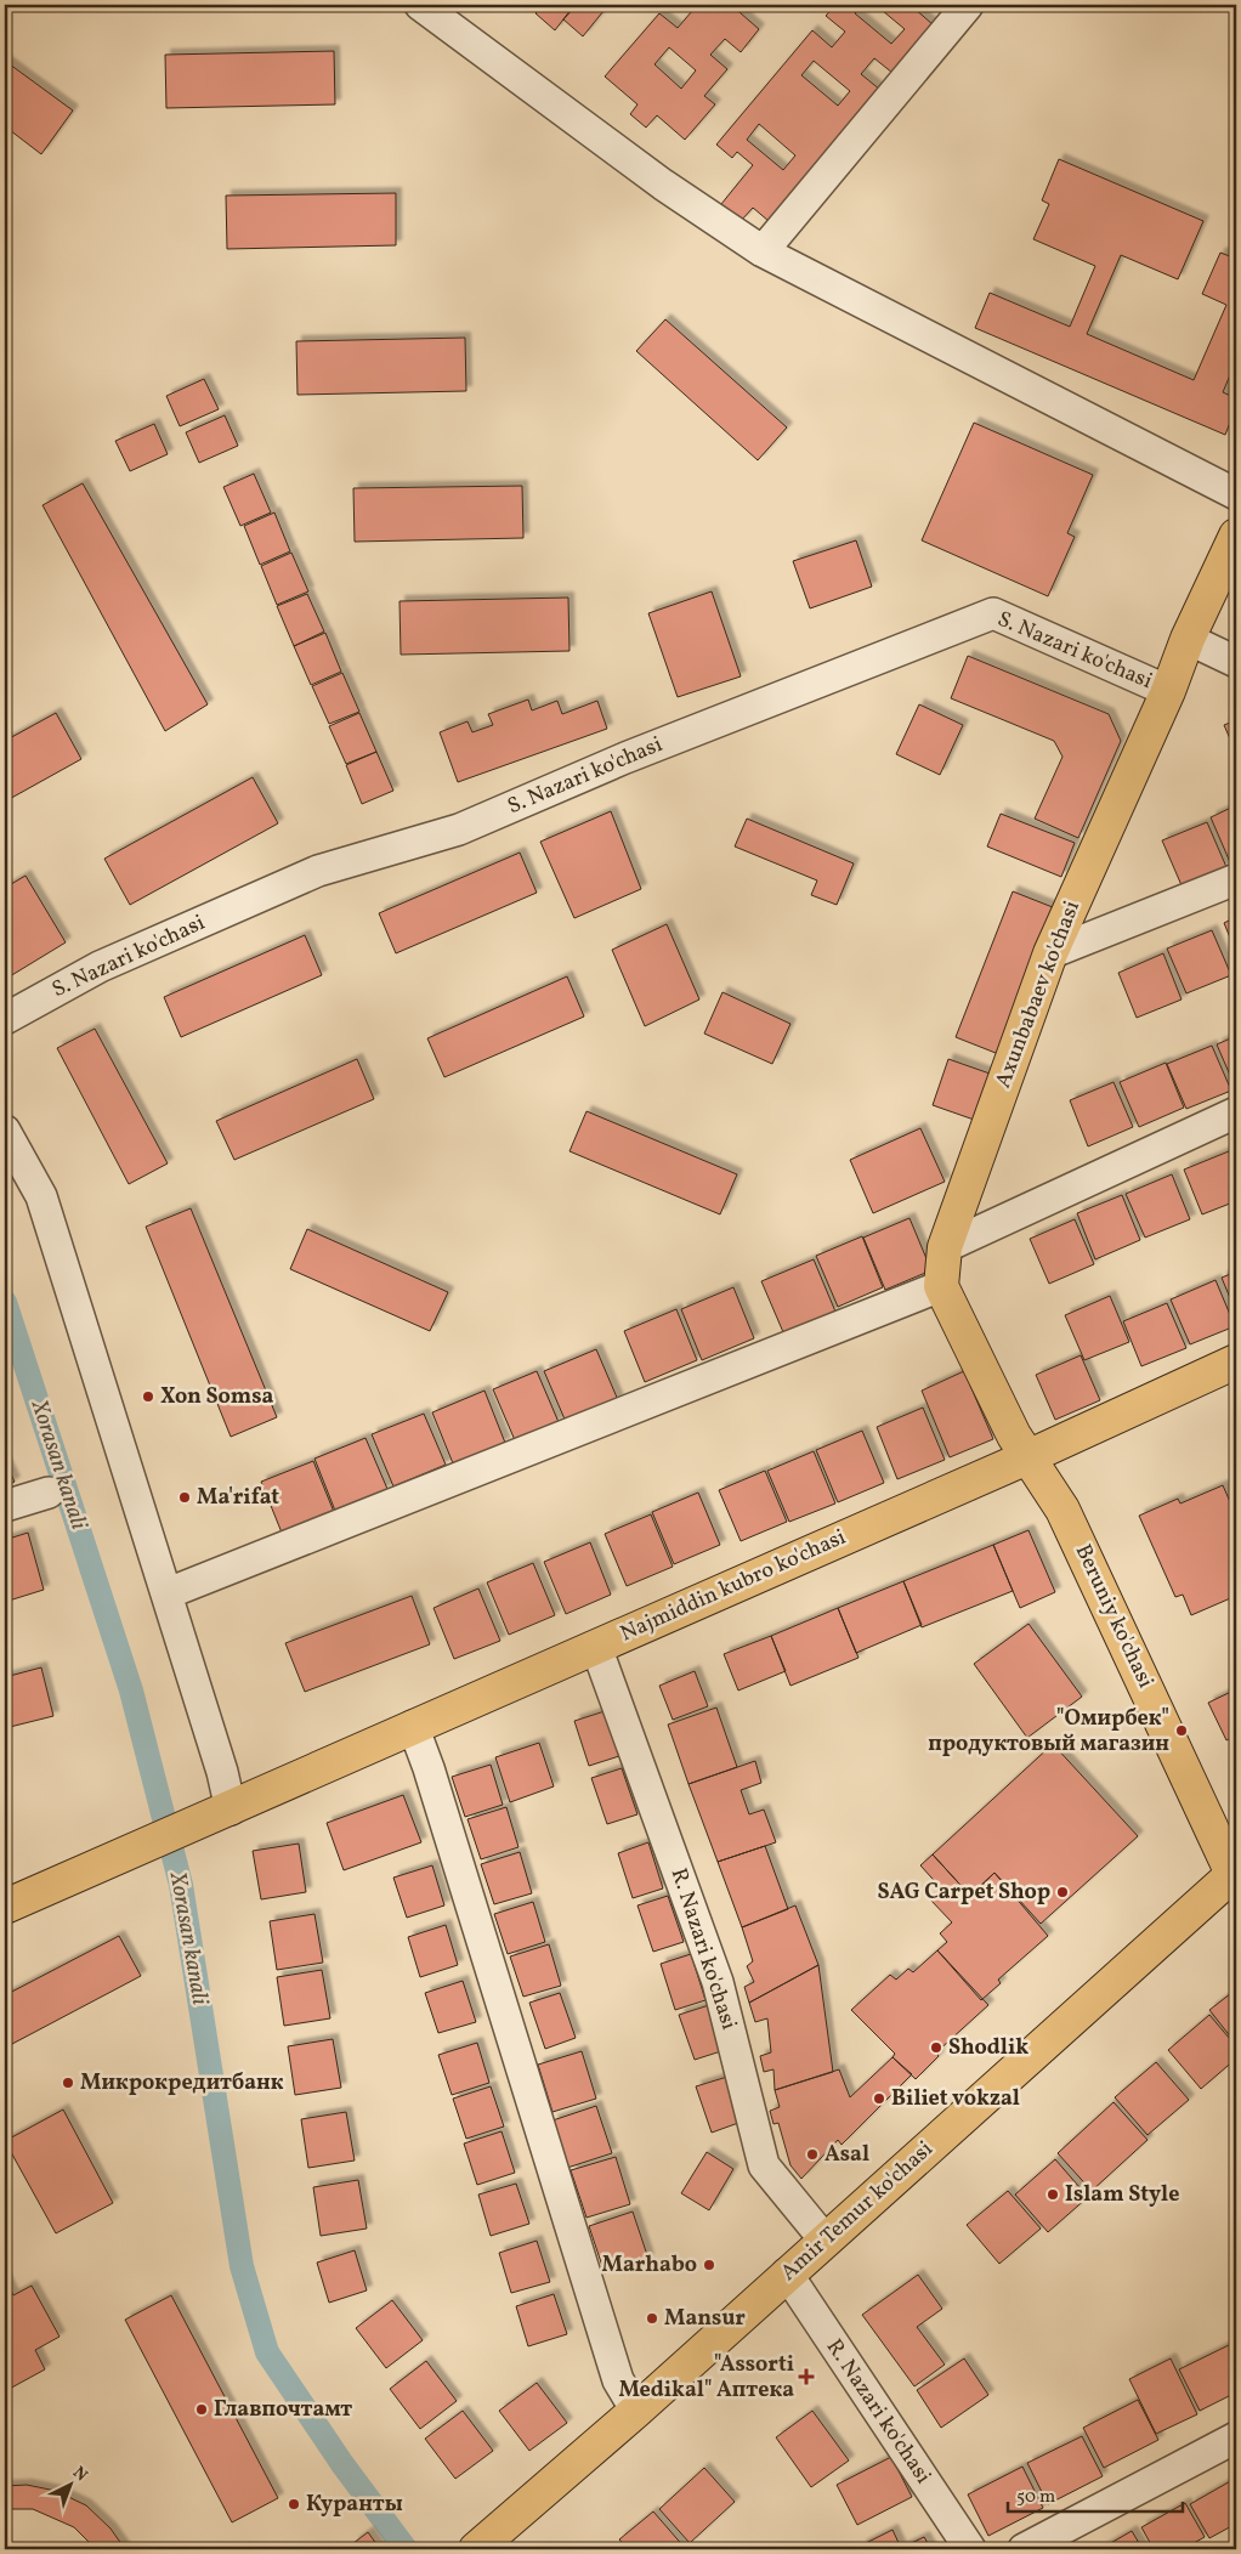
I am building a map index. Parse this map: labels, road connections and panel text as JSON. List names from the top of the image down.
{
  "streets": {
    "main road": [
      "Axunbabaev ko'chasi",
      "Najmiddin kubro ko'chasi",
      "Beruniy ko'chasi",
      "Amir Temur ko'chasi"
    ],
    "street": ["S. Nazari ko'chasi", "R. Nazari ko'chasi"]
  },
  "crossings": [
    ["S. Nazari ko'chasi", "Axunbabaev ko'chasi"],
    ["Najmiddin kubro ko'chasi", "Beruniy ko'chasi"],
    ["Najmiddin kubro ko'chasi", "R. Nazari ko'chasi"],
    ["Beruniy ko'chasi", "Amir Temur ko'chasi"],
    ["R. Nazari ko'chasi", "Amir Temur ko'chasi"]
  ],
  "water": ["Xorasan kanali"],
  "places": {
    "other": [
      "Xon Somsa",
      "Ma'rifat",
      "\"Омирбек\" продуктовый магазин",
      "SAG Carpet Shop",
      "Shodlik",
      "Микрокредитбанк",
      "Biliet vokzal",
      "Asal",
      "Islam Style",
      "Marhabo",
      "Mansur",
      "Главпочтамт",
      "Куранты"
    ],
    "health": ["\"Assorti Medikal\" Аптека"]
  },
  "scale_bar": "50 m",
  "north": "top right"
}
